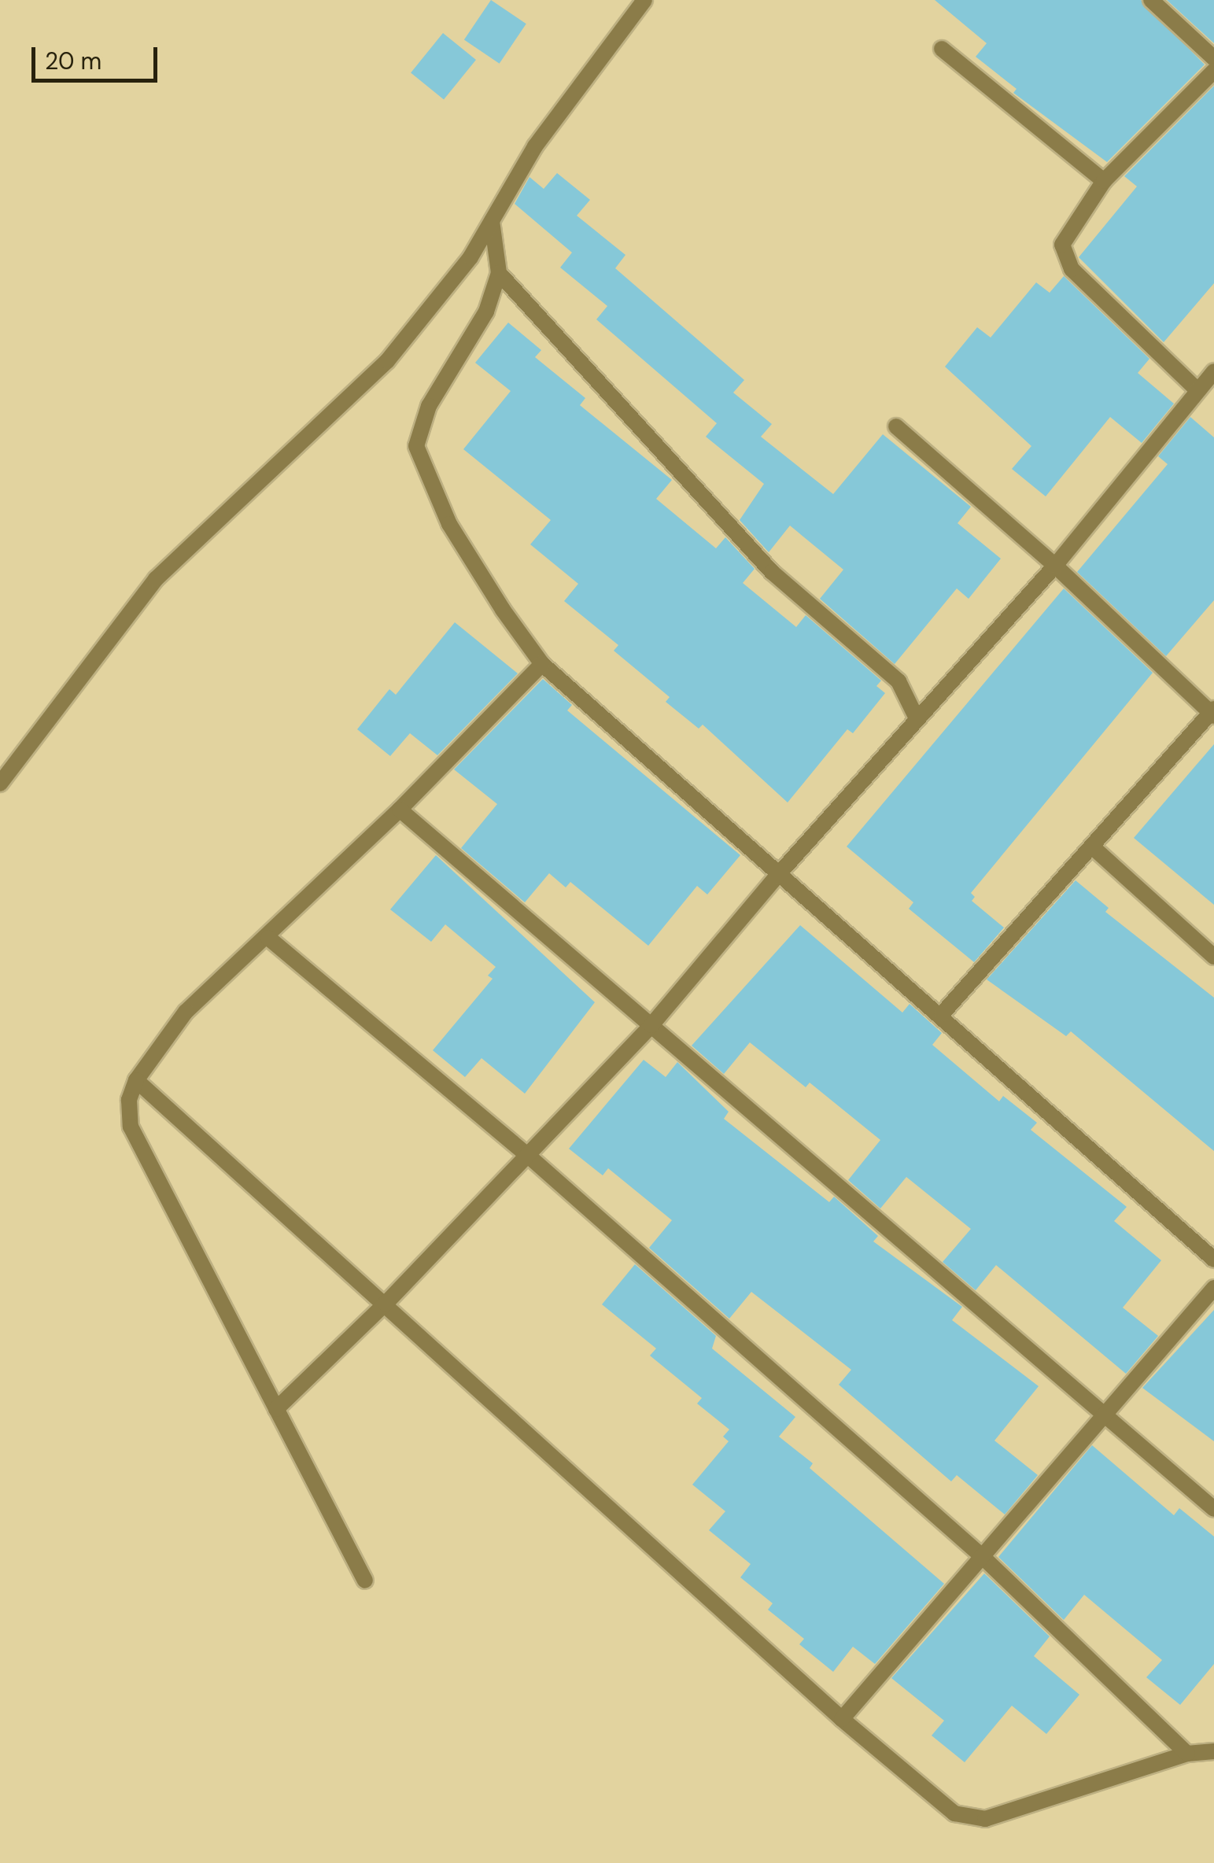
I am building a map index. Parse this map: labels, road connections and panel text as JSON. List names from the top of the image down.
{
  "scale_bar": "20 m"
}
